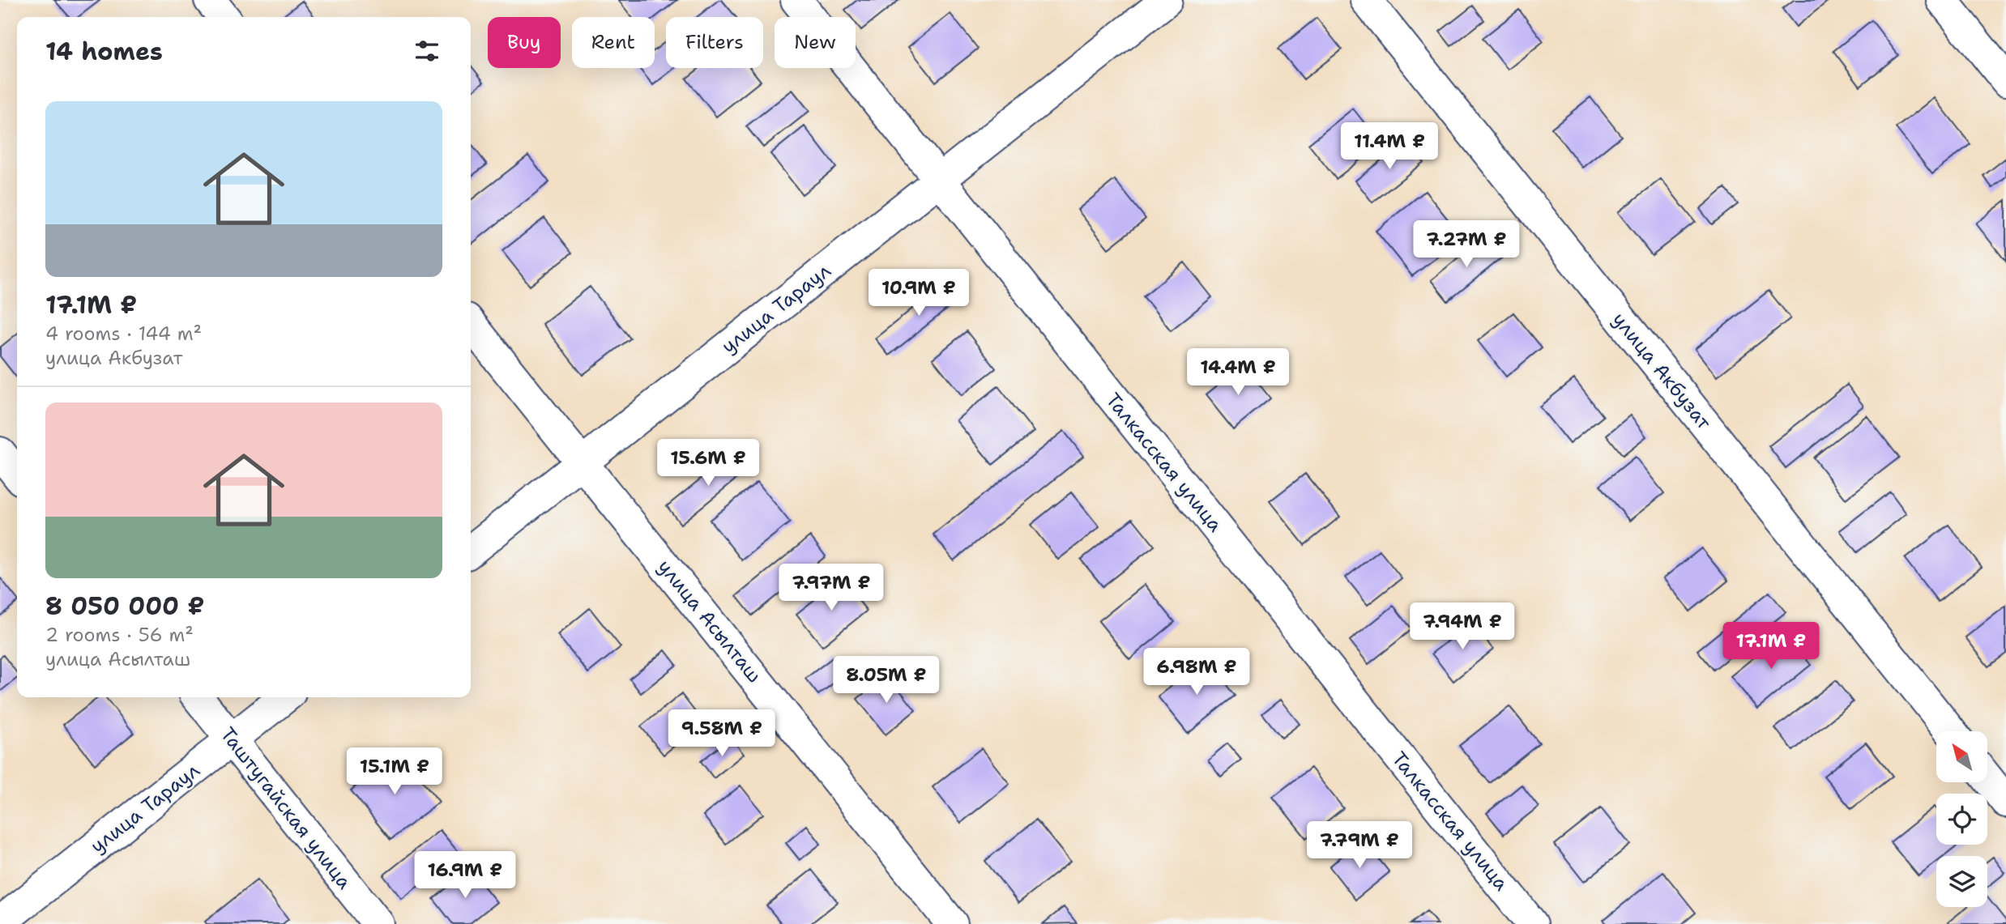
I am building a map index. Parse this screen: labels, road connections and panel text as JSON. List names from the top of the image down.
{
  "streets": {
    "street": [
      "улица Тараул",
      "улица Акбузат",
      "Талкасская улица",
      "улица Асылташ",
      "Таштугайская улица"
    ]
  },
  "crossings": [
    ["улица Тараул", "Талкасская улица"],
    ["улица Тараул", "улица Асылташ"],
    ["улица Тараул", "Таштугайская улица"]
  ],
  "north": "top left",
  "page": {
    "chip": [
      "Buy",
      "Rent",
      "Filters",
      "New"
    ],
    "heading": "14 homes",
    "list": [
      {
        "name": "17.1M ₽",
        "note": "4 rooms · 144 m² · улица Акбузат"
      },
      {
        "name": "8 050 000 ₽",
        "note": "2 rooms · 56 m² · улица Асылташ"
      }
    ],
    "price": [
      "11.4M ₽",
      "7.27M ₽",
      "10.9M ₽",
      "14.4M ₽",
      "15.6M ₽",
      "7.97M ₽",
      "7.94M ₽",
      "17.1M ₽",
      "6.98M ₽",
      "8.05M ₽",
      "9.58M ₽",
      "15.1M ₽",
      "7.79M ₽",
      "16.9M ₽"
    ]
  }
}
